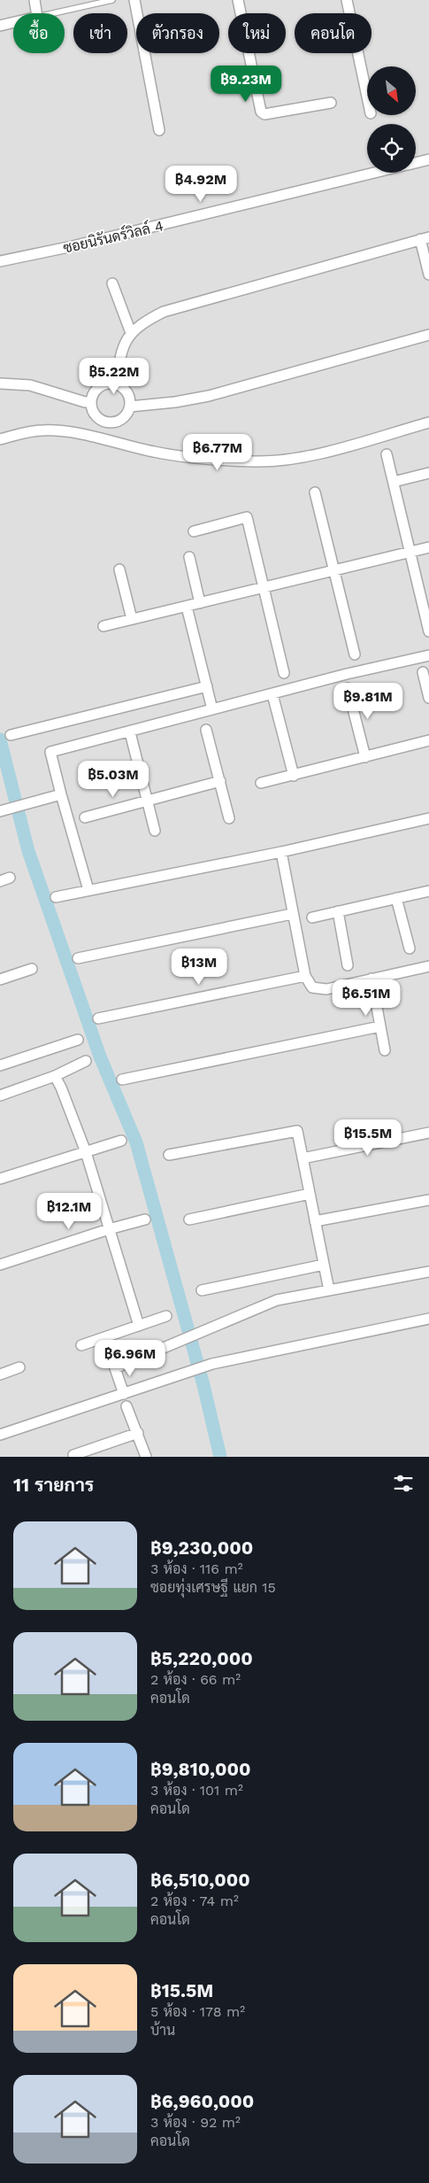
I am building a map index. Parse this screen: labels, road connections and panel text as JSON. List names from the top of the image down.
{
  "streets": {
    "street": ["ซอยนิรันดร์วิลล์ 4"]
  },
  "north": "bottom right",
  "page": {
    "chip": [
      "ซื้อ",
      "เช่า",
      "ตัวกรอง",
      "ใหม่",
      "คอนโด"
    ],
    "price": [
      "฿9.23M",
      "฿4.92M",
      "฿5.22M",
      "฿6.77M",
      "฿9.81M",
      "฿5.03M",
      "฿13M",
      "฿6.51M",
      "฿15.5M",
      "฿12.1M",
      "฿6.96M"
    ],
    "heading": "11 รายการ",
    "list": [
      {
        "name": "฿9,230,000",
        "note": "3 ห้อง · 116 m² · ซอยทุ่งเศรษฐี แยก 15"
      },
      {
        "name": "฿5,220,000",
        "note": "2 ห้อง · 66 m² · คอนโด"
      },
      {
        "name": "฿9,810,000",
        "note": "3 ห้อง · 101 m² · คอนโด"
      },
      {
        "name": "฿6,510,000",
        "note": "2 ห้อง · 74 m² · คอนโด"
      },
      {
        "name": "฿15.5M",
        "note": "5 ห้อง · 178 m² · บ้าน"
      },
      {
        "name": "฿6,960,000",
        "note": "3 ห้อง · 92 m² · คอนโด"
      }
    ]
  }
}
